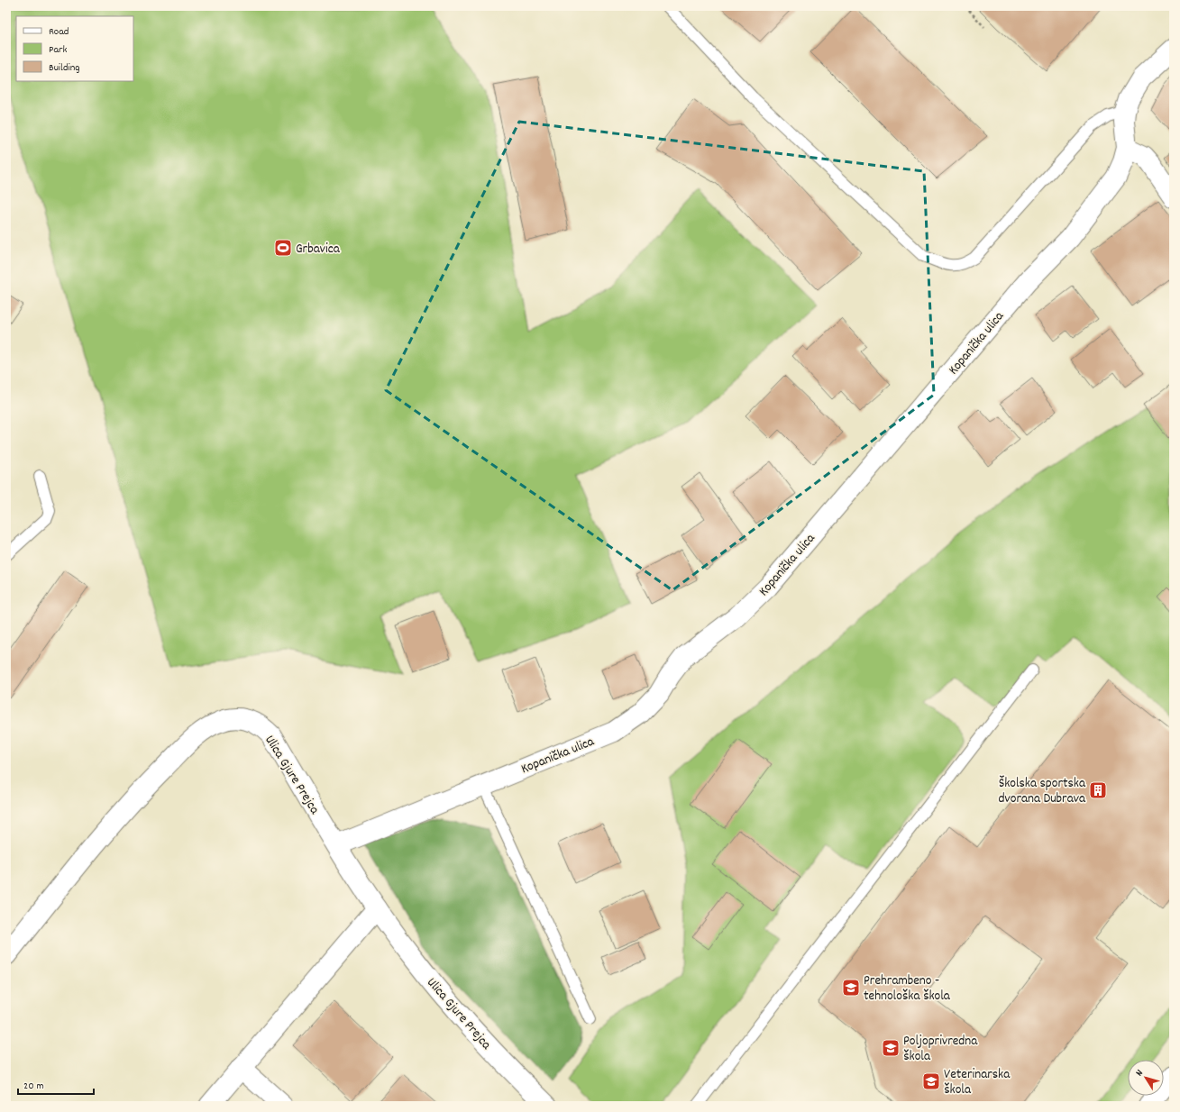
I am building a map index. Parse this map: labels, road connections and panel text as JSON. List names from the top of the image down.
{
  "streets": {
    "street": ["Kopanička ulica", "Ulica Gjure Prejca"]
  },
  "crossings": [
    ["Kopanička ulica", "Ulica Gjure Prejca"]
  ],
  "places": {
    "sports": ["Grbavica"],
    "building": ["Školska sportska dvorana Dubrava"],
    "school or university": ["Prehrambeno - tehnološka škola", "Poljoprivredna škola", "Veterinarska škola"]
  },
  "legend": ["Road", "Park", "Building"],
  "scale_bar": "20 m",
  "north": "top left"
}
